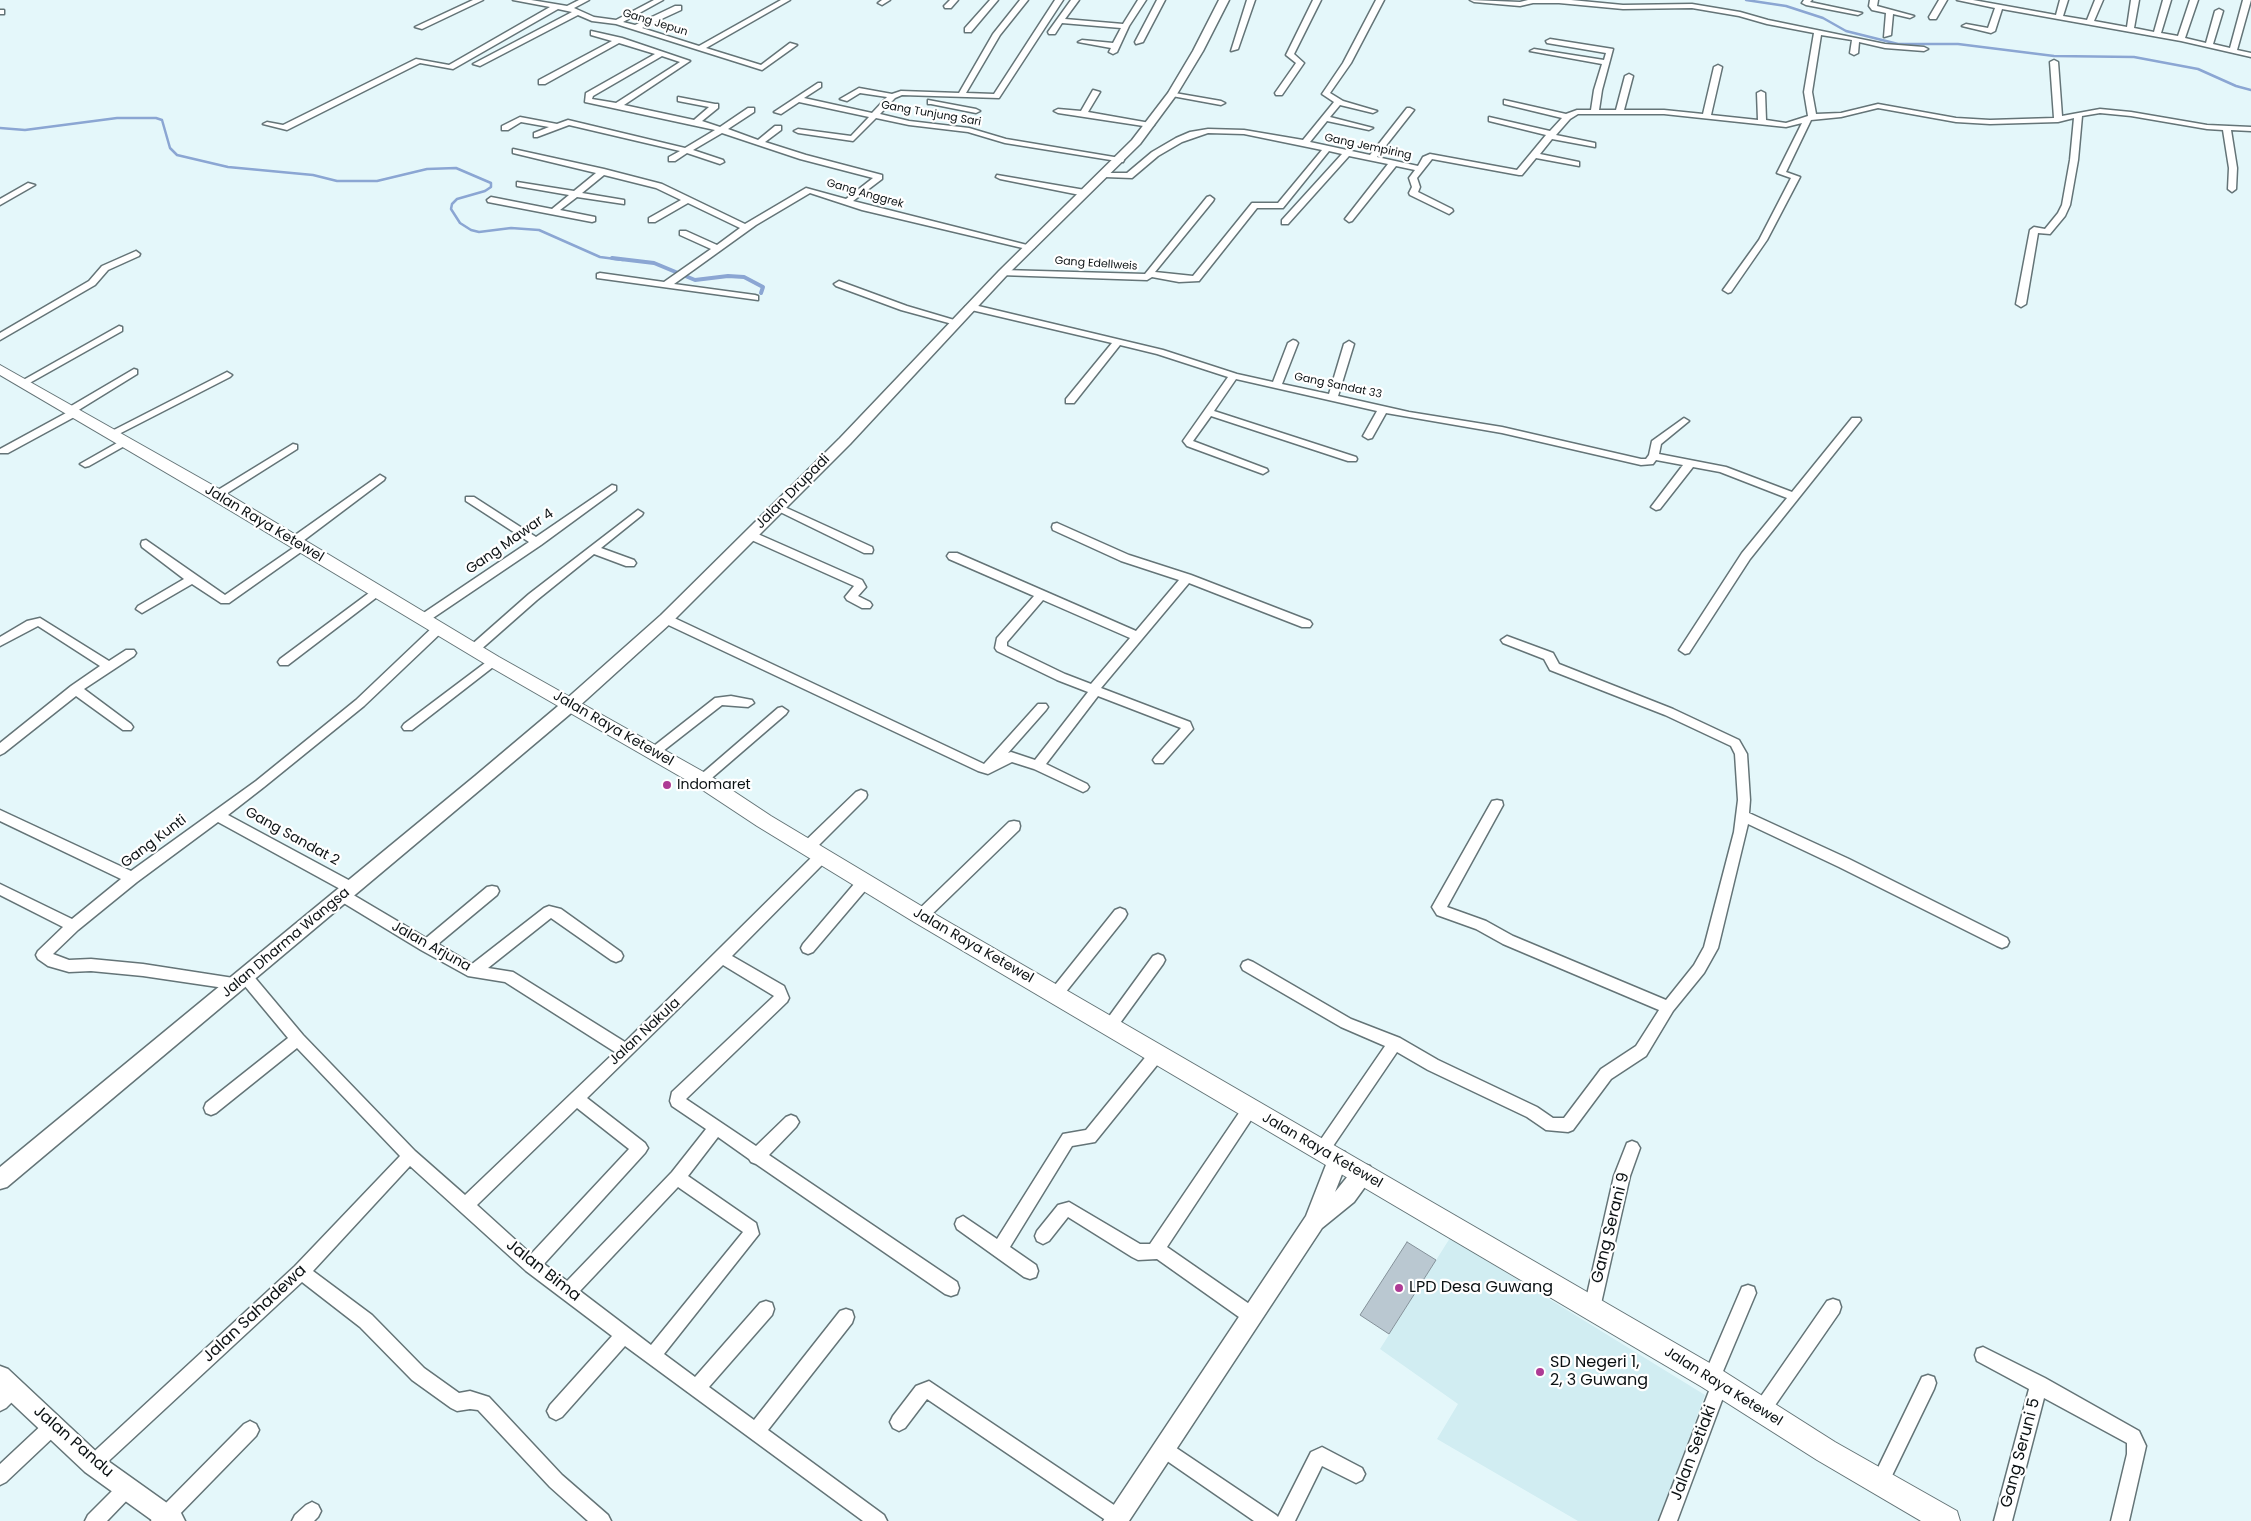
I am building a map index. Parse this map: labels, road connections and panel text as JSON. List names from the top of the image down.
{
  "streets": {
    "main road": ["Jalan Raya Ketewel"],
    "street": [
      "Gang Jepun",
      "Gang Tunjung Sari",
      "Gang Jempiring",
      "Gang Anggrek",
      "Gang Edellweis",
      "Gang Sandat 33",
      "Jalan Drupadi",
      "Gang Mawar 4",
      "Gang Sandat 2",
      "Gang Kunti",
      "Jalan Dharma Wangsa",
      "Jalan Arjuna",
      "Jalan Nakula",
      "Gang Serani 9",
      "Jalan Bima",
      "Jalan Sahadewa",
      "Jalan Pandu",
      "Jalan Setiaki",
      "Gang Seruni 5"
    ]
  },
  "crossings": [
    ["Gang Tunjung Sari", "Jalan Drupadi"],
    ["Gang Jempiring", "Jalan Drupadi"],
    ["Gang Anggrek", "Jalan Drupadi"],
    ["Gang Edellweis", "Jalan Drupadi"],
    ["Gang Sandat 33", "Jalan Drupadi"],
    ["Jalan Drupadi", "Jalan Raya Ketewel"],
    ["Jalan Drupadi", "Jalan Dharma Wangsa"],
    ["Jalan Raya Ketewel", "Gang Mawar 4"],
    ["Jalan Raya Ketewel", "Gang Kunti"],
    ["Jalan Raya Ketewel", "Jalan Dharma Wangsa"],
    ["Jalan Raya Ketewel", "Jalan Nakula"],
    ["Jalan Raya Ketewel", "Gang Serani 9"],
    ["Jalan Raya Ketewel", "Jalan Setiaki"],
    ["Gang Mawar 4", "Gang Kunti"],
    ["Gang Sandat 2", "Gang Kunti"],
    ["Gang Sandat 2", "Jalan Dharma Wangsa"],
    ["Gang Sandat 2", "Jalan Arjuna"],
    ["Gang Kunti", "Jalan Dharma Wangsa"],
    ["Gang Kunti", "Jalan Bima"],
    ["Jalan Dharma Wangsa", "Jalan Arjuna"],
    ["Jalan Dharma Wangsa", "Jalan Bima"],
    ["Jalan Arjuna", "Jalan Nakula"],
    ["Jalan Nakula", "Jalan Bima"],
    ["Jalan Bima", "Jalan Sahadewa"],
    ["Jalan Sahadewa", "Jalan Pandu"]
  ],
  "places": ["Indomaret", "LPD Desa Guwang", "SD Negeri 1, 2, 3 Guwang"]
}
